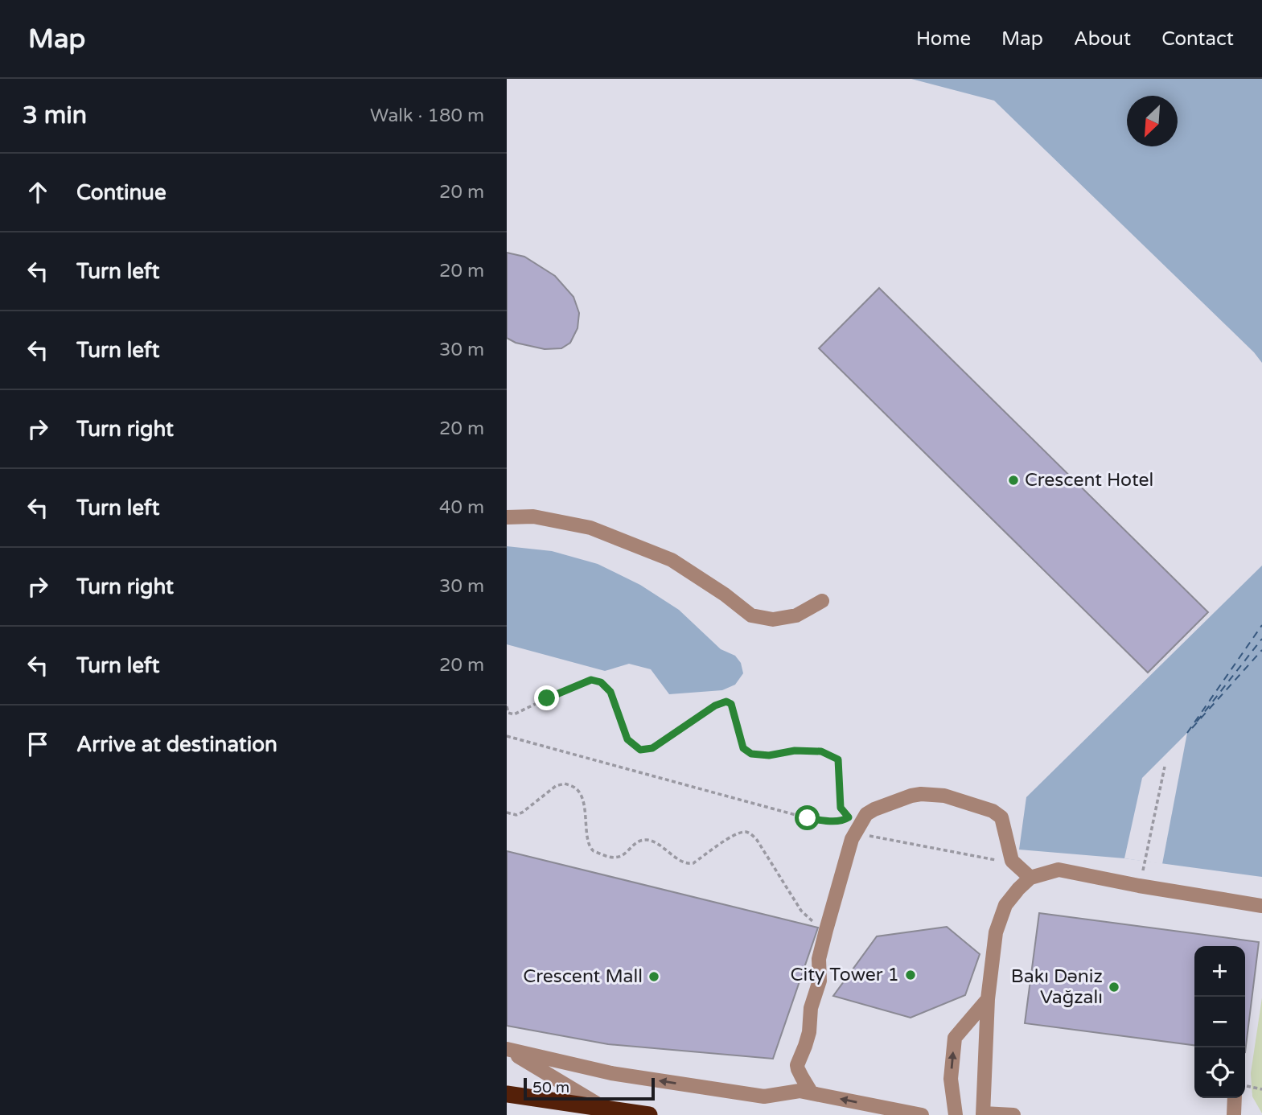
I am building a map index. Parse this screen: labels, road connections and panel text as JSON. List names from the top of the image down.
{
  "places": [
    "Crescent Hotel",
    "City Tower 1",
    "Crescent Mall",
    "Bakı Dəniz Vağzalı"
  ],
  "scale_bar": "50 m",
  "north": "bottom left",
  "page": {
    "header": "Map",
    "nav": [
      "Home",
      "Map",
      "About",
      "Contact"
    ],
    "heading": ["3 min", "Walk · 180 m"],
    "list": [
      ["Continue", "20 m"],
      ["Turn left", "20 m"],
      ["Turn left", "30 m"],
      ["Turn right", "20 m"],
      ["Turn left", "40 m"],
      ["Turn right", "30 m"],
      ["Turn left", "20 m"],
      "Arrive at destination"
    ],
    "map_buttons": ["+", "−"],
    "scale": "50 m"
  }
}
